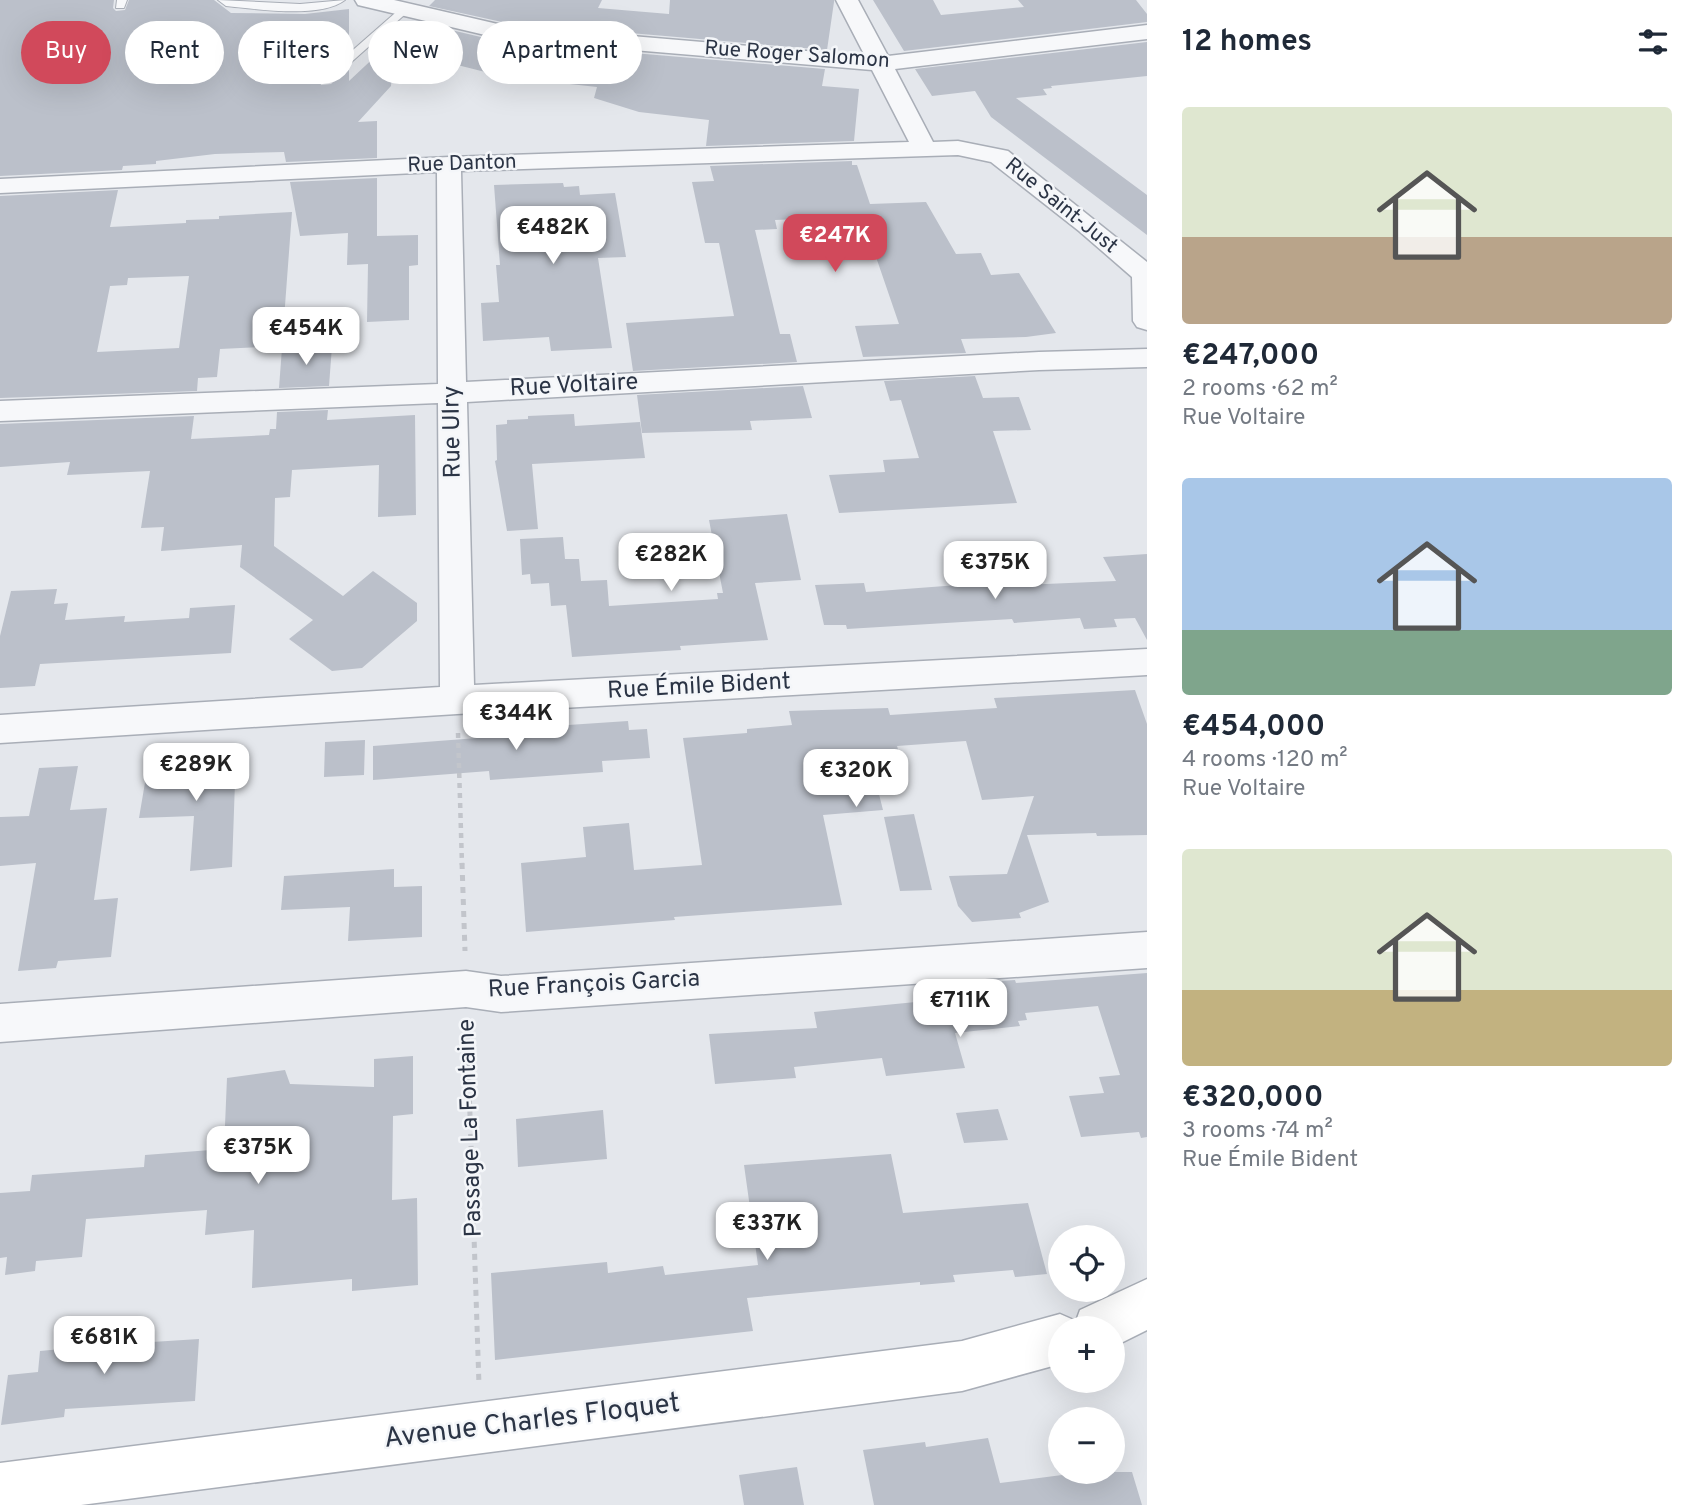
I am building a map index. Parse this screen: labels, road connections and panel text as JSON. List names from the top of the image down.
{
  "streets": {
    "main road": ["Avenue Charles Floquet"],
    "street": [
      "Rue Roger Salomon",
      "Rue Danton",
      "Rue Saint-Just",
      "Rue Voltaire",
      "Rue Ulry",
      "Rue Émile Bident",
      "Rue François Garcia"
    ],
    "path": ["Passage La Fontaine"]
  },
  "crossings": [
    ["Rue Danton", "Rue Saint-Just"],
    ["Rue Danton", "Rue Ulry"],
    ["Rue Voltaire", "Rue Ulry"],
    ["Rue Ulry", "Rue Émile Bident"],
    ["Rue Ulry", "Passage La Fontaine"],
    ["Rue Émile Bident", "Passage La Fontaine"],
    ["Rue François Garcia", "Passage La Fontaine"],
    ["Passage La Fontaine", "Avenue Charles Floquet"]
  ],
  "page": {
    "heading": "12 homes",
    "chip": [
      "Buy",
      "Rent",
      "Filters",
      "New",
      "Apartment"
    ],
    "list": [
      {
        "name": "€247,000",
        "note": "2 rooms · 62 m² · Rue Voltaire"
      },
      {
        "name": "€454,000",
        "note": "4 rooms · 120 m² · Rue Voltaire"
      },
      {
        "name": "€320,000",
        "note": "3 rooms · 74 m² · Rue Émile Bident"
      }
    ],
    "price": [
      "€482K",
      "€247K",
      "€454K",
      "€282K",
      "€375K",
      "€344K",
      "€289K",
      "€320K",
      "€711K",
      "€375K",
      "€337K",
      "€681K"
    ],
    "map_buttons": ["+", "−"]
  }
}
